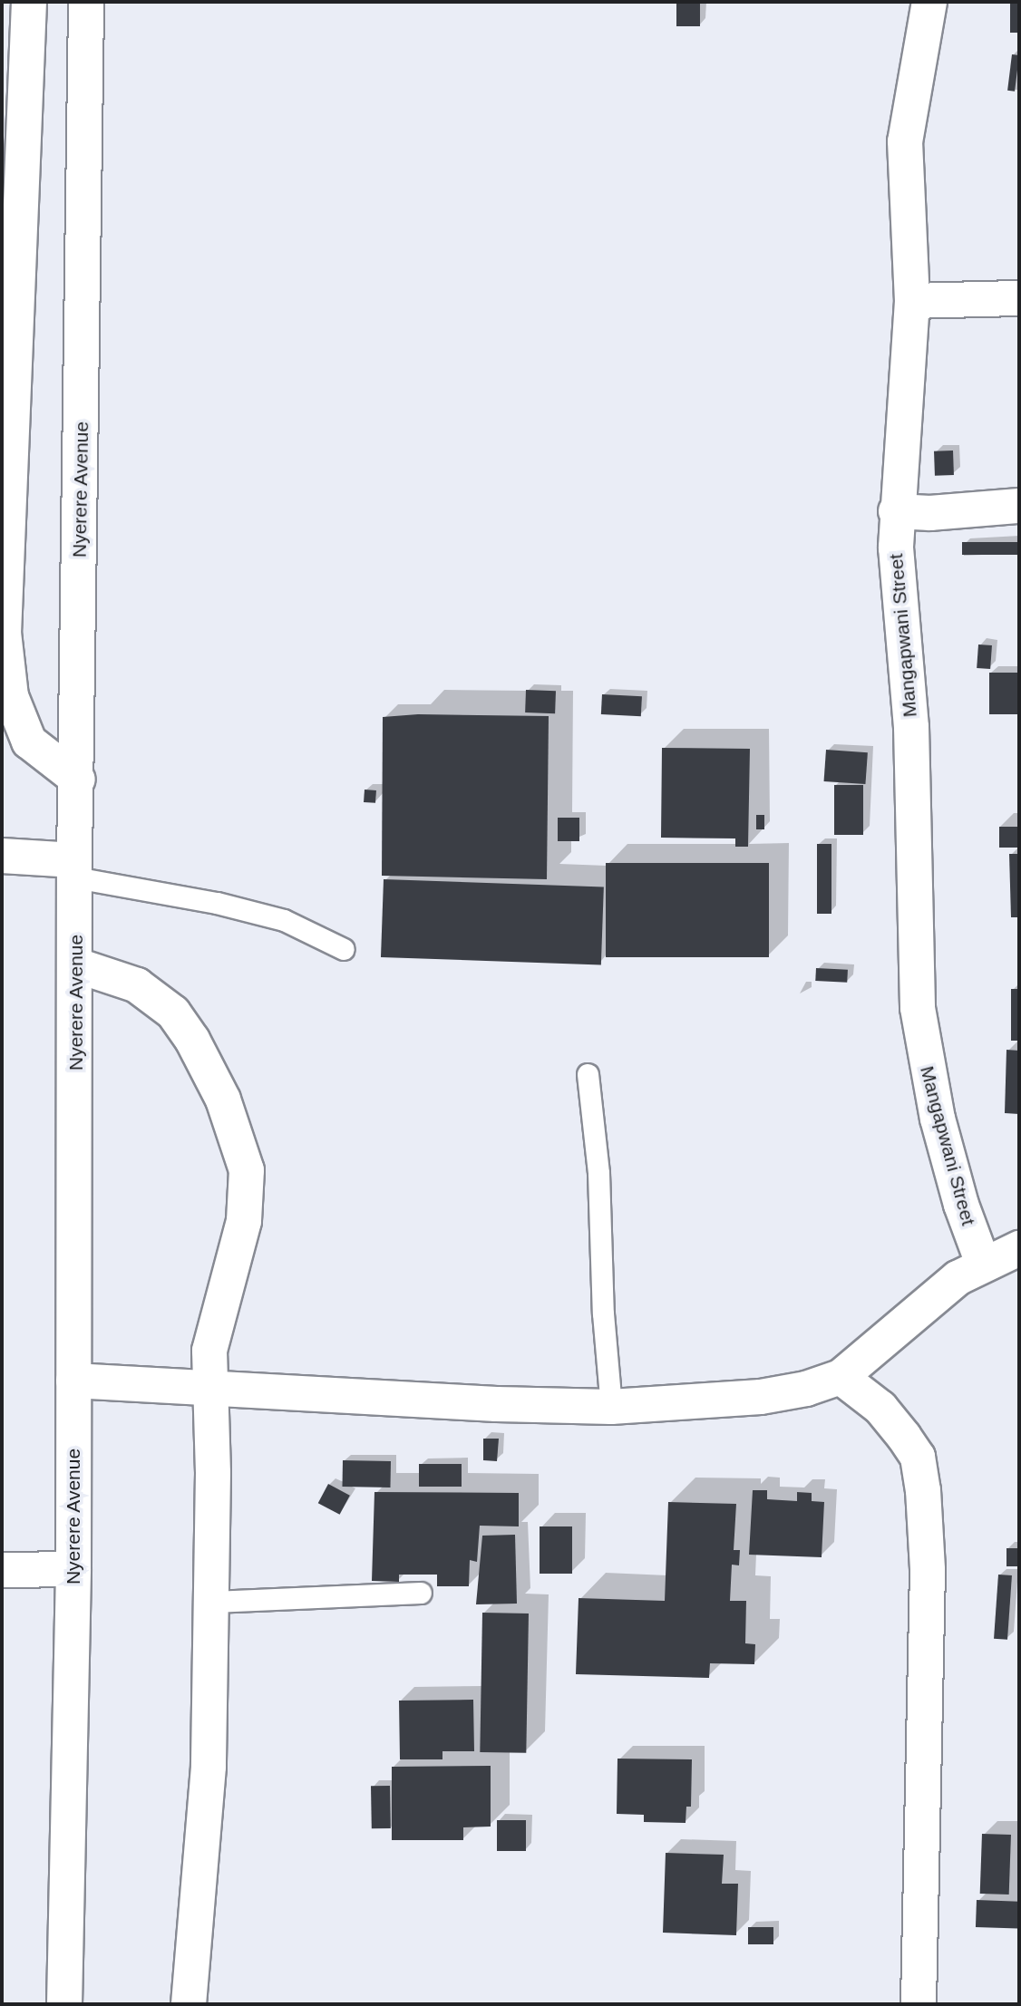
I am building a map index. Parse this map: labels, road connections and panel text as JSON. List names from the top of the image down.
{
  "streets": {
    "street": ["Nyerere Avenue", "Mangapwani Street"]
  }
}
